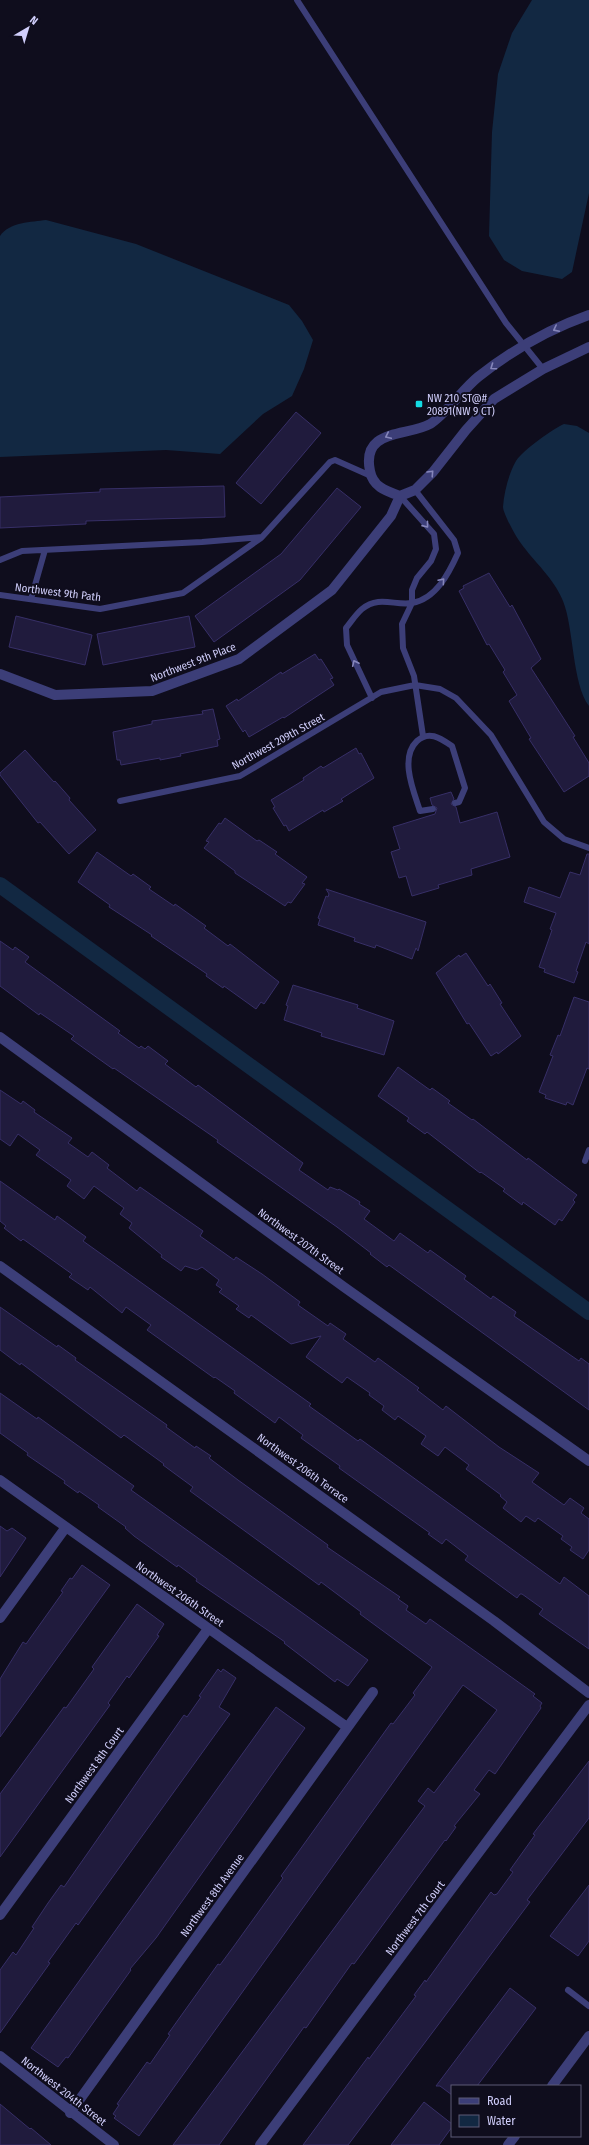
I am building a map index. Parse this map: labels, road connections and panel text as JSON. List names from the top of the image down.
{
  "streets": {
    "street": [
      "Northwest 9th Place",
      "Northwest 207th Street",
      "Northwest 206th Terrace",
      "Northwest 206th Street",
      "Northwest 8th Court",
      "Northwest 8th Avenue",
      "Northwest 7th Court",
      "Northwest 204th Street"
    ],
    "lane": ["Northwest 9th Path", "Northwest 209th Street"]
  },
  "crossings": [
    ["Northwest 206th Street", "Northwest 8th Court"],
    ["Northwest 206th Street", "Northwest 8th Avenue"],
    ["Northwest 8th Avenue", "Northwest 204th Street"]
  ],
  "places": {
    "transit": ["NW 210 ST@# 20891(NW 9 CT)"]
  },
  "legend": ["Road", "Water"],
  "north": "top right"
}
